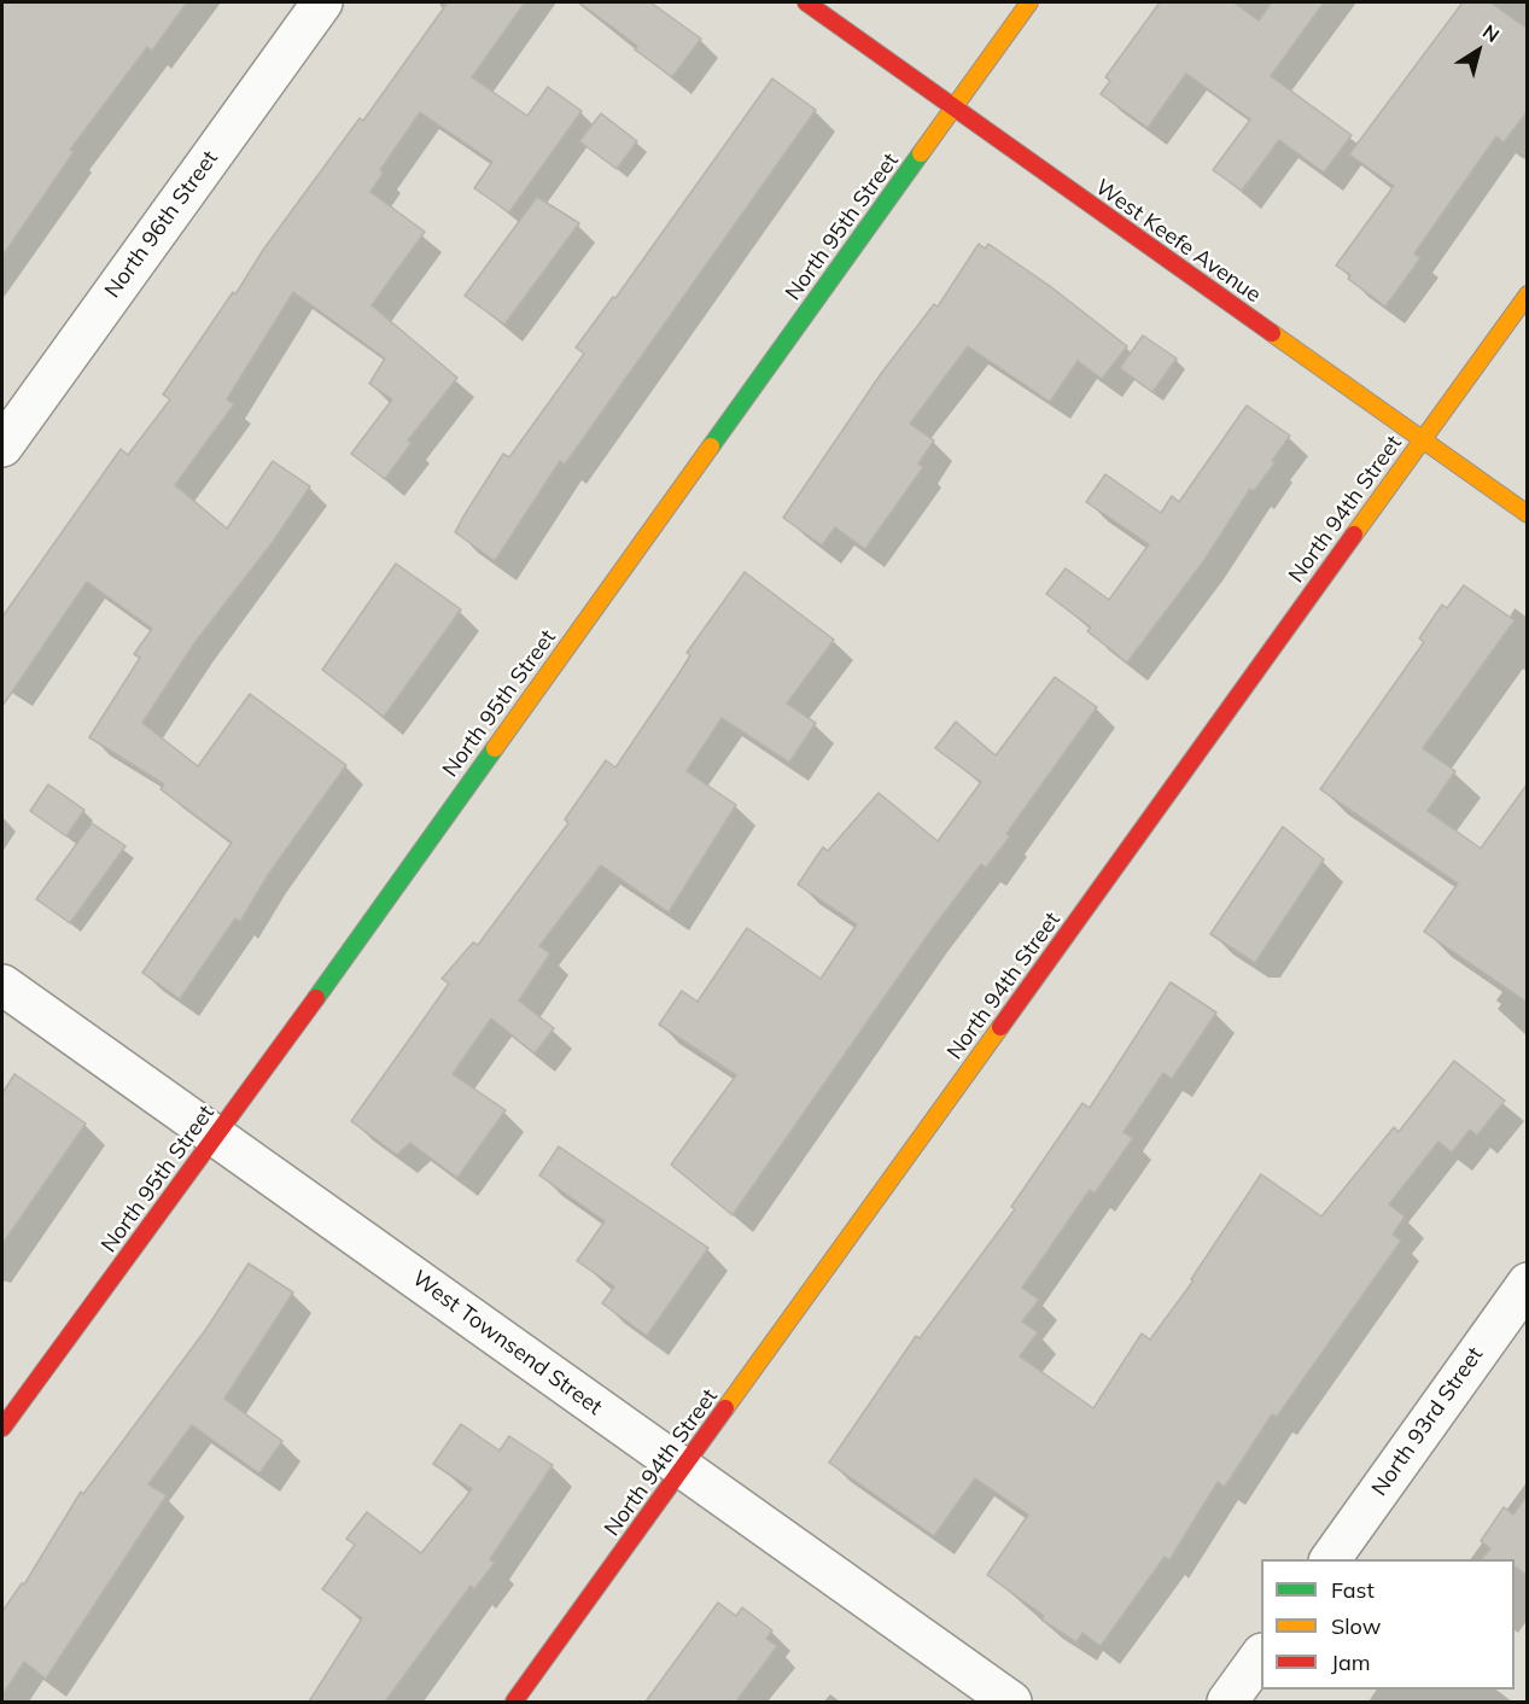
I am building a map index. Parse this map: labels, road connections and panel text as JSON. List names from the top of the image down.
{
  "streets": {
    "street": [
      "North 96th Street",
      "North 95th Street",
      "West Keefe Avenue",
      "North 94th Street",
      "West Townsend Street",
      "North 93rd Street"
    ]
  },
  "crossings": [
    ["North 95th Street", "West Keefe Avenue"],
    ["North 95th Street", "West Townsend Street"],
    ["West Keefe Avenue", "North 94th Street"],
    ["North 94th Street", "West Townsend Street"]
  ],
  "legend": ["Fast", "Slow", "Jam"],
  "north": "top right"
}
